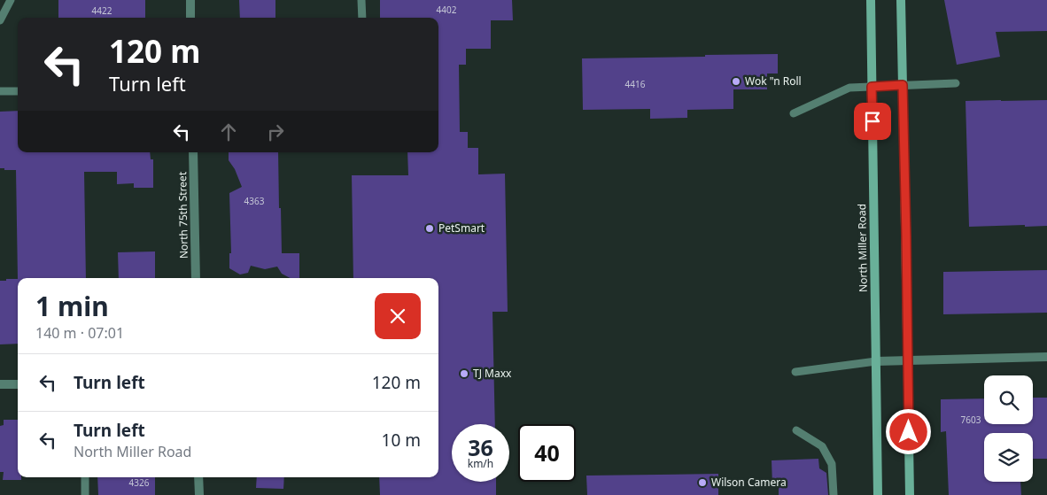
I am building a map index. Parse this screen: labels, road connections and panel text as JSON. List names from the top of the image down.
{
  "streets": {
    "street": ["North 75th Street", "North Miller Road"]
  },
  "places": [
    "Wok \"n Roll",
    "PetSmart",
    "TJ Maxx",
    "Wilson Camera"
  ],
  "house_numbers": [
    "4402",
    "4422",
    "4416",
    "4363",
    "7603",
    "4326"
  ],
  "page": {
    "turn": ["120 m", "Turn left"],
    "heading": ["1 min", "140 m · 07:01"],
    "list": [
      {
        "name": "Turn left",
        "value": "120 m"
      },
      {
        "name": "Turn left",
        "note": "North Miller Road",
        "value": "10 m"
      }
    ],
    "speed": "36 km/h",
    "limit": "40"
  }
}
